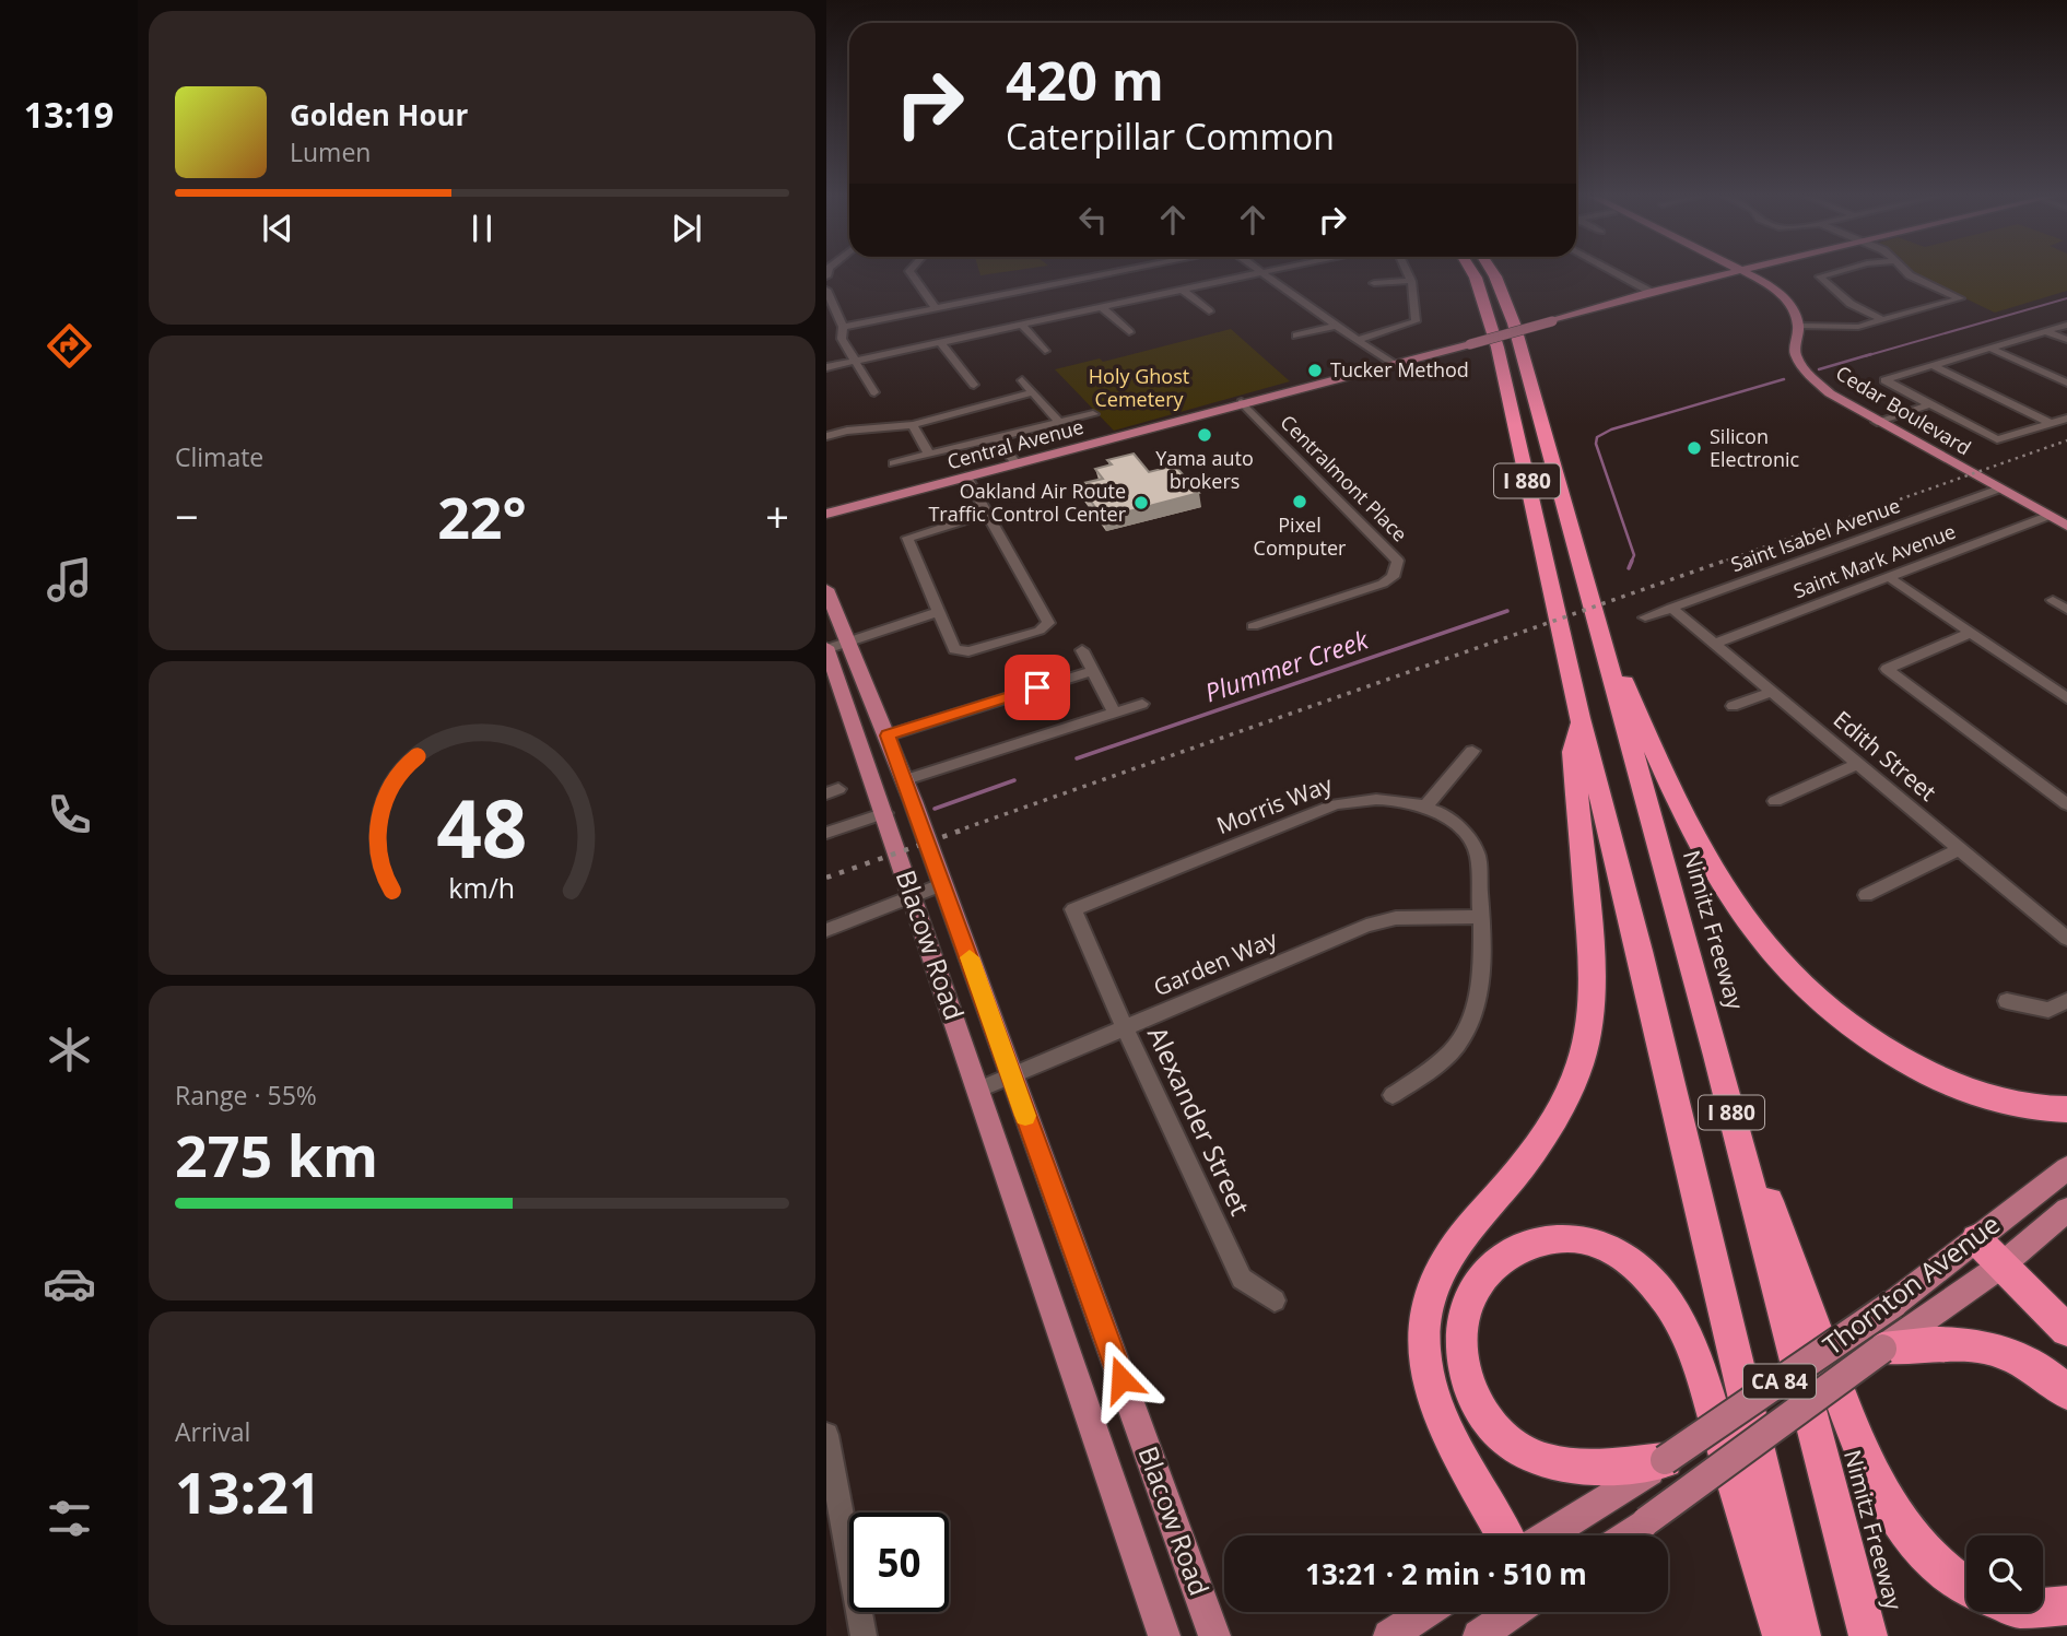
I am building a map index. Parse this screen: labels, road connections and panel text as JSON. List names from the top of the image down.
{
  "streets": {
    "highway": ["I 880", "Nimitz Freeway"],
    "main road": [
      "Cedar Boulevard",
      "Central Avenue",
      "Blacow Road",
      "Thornton Avenue",
      "CA 84"
    ],
    "street": [
      "Centralmont Place",
      "Saint Isabel Avenue",
      "Saint Mark Avenue",
      "Edith Street",
      "Morris Way",
      "Garden Way",
      "Alexander Street"
    ]
  },
  "crossings": [
    ["Cedar Boulevard", "Saint Isabel Avenue"],
    ["Cedar Boulevard", "Saint Mark Avenue"],
    ["Central Avenue", "Centralmont Place"],
    ["Saint Isabel Avenue", "Edith Street"],
    ["Saint Mark Avenue", "Edith Street"],
    ["Morris Way", "Garden Way"],
    ["Morris Way", "Alexander Street"],
    ["Blacow Road", "Garden Way"],
    ["Garden Way", "Alexander Street"]
  ],
  "water": ["Plummer Creek"],
  "parks": ["Holy Ghost Cemetery"],
  "places": [
    "Tucker Method",
    "Yama auto brokers",
    "Silicon Electronic",
    "Pixel Computer",
    "Oakland Air Route Traffic Control Center"
  ],
  "page": {
    "tabs": "13:19",
    "turn": ["420 m", "Caterpillar Common"],
    "song": ["Golden Hour", "Lumen"],
    "tile": [
      "Climate",
      ["Range · 55%", "275 km"],
      ["Arrival", "13:21"]
    ],
    "heat": ["−", "22°", "+"],
    "limit": "50",
    "trip": "13:21 · 2 min · 510 m",
    "gauge": ["48", "km/h"]
  }
}
